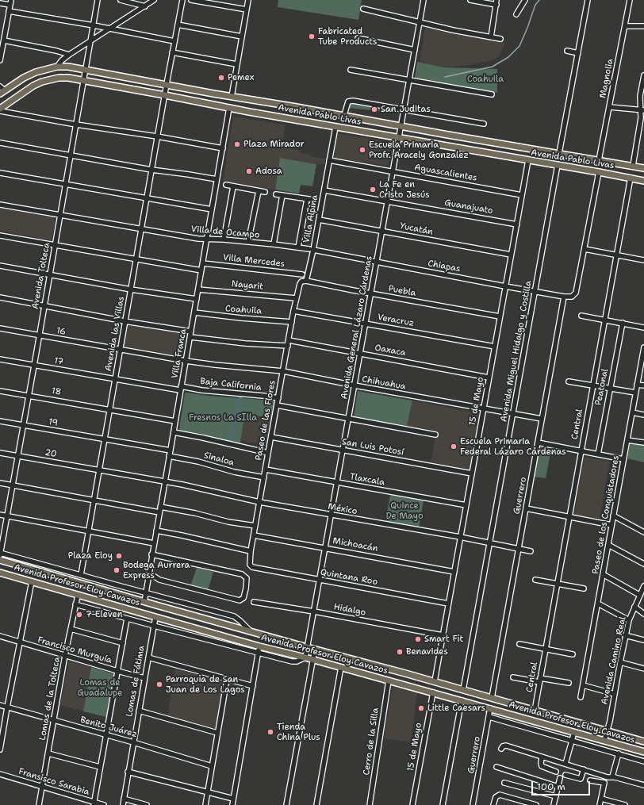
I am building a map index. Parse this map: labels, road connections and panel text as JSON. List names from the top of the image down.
{
  "streets": {
    "main road": ["Avenida Pablo Livas", "Avenida Profesor Eloy Cavazos"],
    "street": [
      "Magnolia",
      "Aguascalientes",
      "Guanajuato",
      "Villa Alpina",
      "Yucatán",
      "Villa de Ocampo",
      "Villa Mercedes",
      "Chiapas",
      "Avenida Tolteca",
      "Nayarit",
      "Puebla",
      "Coahuila",
      "Veracruz",
      "Avenida General Lázaro Cárdenas",
      "16",
      "Avenida las Villas",
      "Oaxaca",
      "Avenida Miguel Hidalgo y Costilla",
      "Villa Franca",
      "17",
      "Chihuahua",
      "Baja California",
      "Peatonal",
      "18",
      "15 de Mayo",
      "Paseo de las Flores",
      "19",
      "Central",
      "San Luis Potosí",
      "20",
      "Sinaloa",
      "Tlaxcala",
      "Guerrero",
      "México",
      "Paseo de los Conquistadores",
      "Michoacán",
      "Quintana Roo",
      "Hidalgo",
      "Francisco Murguía",
      "Avenida Camino Real",
      "Lomas de Fátima",
      "Lomas de la Tolteca",
      "Benito Juárez",
      "Cerro de la Silla",
      "Fransisco Sarabia"
    ]
  },
  "crossings": [
    ["Magnolia", "Avenida Pablo Livas"],
    ["Avenida Pablo Livas", "Villa Alpina"],
    ["Avenida Pablo Livas", "Avenida Tolteca"],
    ["Avenida Pablo Livas", "Avenida General Lázaro Cárdenas"],
    ["Avenida Pablo Livas", "Avenida las Villas"],
    ["Avenida Pablo Livas", "Avenida Miguel Hidalgo y Costilla"],
    ["Avenida Pablo Livas", "Villa Franca"],
    ["Avenida Pablo Livas", "15 de Mayo"],
    ["Avenida Pablo Livas", "Central"],
    ["Aguascalientes", "Villa Alpina"],
    ["Aguascalientes", "Avenida General Lázaro Cárdenas"],
    ["Aguascalientes", "15 de Mayo"],
    ["Guanajuato", "Villa Alpina"],
    ["Guanajuato", "Avenida General Lázaro Cárdenas"],
    ["Guanajuato", "15 de Mayo"],
    ["Villa Alpina", "Yucatán"],
    ["Villa Alpina", "Villa de Ocampo"],
    ["Villa Alpina", "Chiapas"],
    ["Villa Alpina", "Puebla"],
    ["Yucatán", "Avenida General Lázaro Cárdenas"],
    ["Yucatán", "15 de Mayo"],
    ["Villa de Ocampo", "Chiapas"],
    ["Villa de Ocampo", "Avenida Tolteca"],
    ["Villa de Ocampo", "Avenida las Villas"],
    ["Villa de Ocampo", "Villa Franca"],
    ["Villa Mercedes", "Villa Franca"],
    ["Chiapas", "Avenida General Lázaro Cárdenas"],
    ["Chiapas", "Avenida Miguel Hidalgo y Costilla"],
    ["Chiapas", "15 de Mayo"],
    ["Chiapas", "Guerrero"],
    ["Avenida Tolteca", "16"],
    ["Avenida Tolteca", "17"],
    ["Avenida Tolteca", "18"],
    ["Avenida Tolteca", "19"],
    ["Avenida Tolteca", "20"],
    ["Avenida Tolteca", "Avenida Profesor Eloy Cavazos"],
    ["Nayarit", "Villa Franca"],
    ["Nayarit", "Paseo de las Flores"],
    ["Puebla", "Avenida General Lázaro Cárdenas"],
    ["Puebla", "15 de Mayo"],
    ["Puebla", "Paseo de las Flores"],
    ["Coahuila", "Villa Franca"],
    ["Coahuila", "Paseo de las Flores"],
    ["Veracruz", "Avenida General Lázaro Cárdenas"],
    ["Veracruz", "15 de Mayo"],
    ["Veracruz", "Paseo de las Flores"],
    ["Avenida General Lázaro Cárdenas", "Oaxaca"],
    ["Avenida General Lázaro Cárdenas", "Chihuahua"],
    ["Avenida General Lázaro Cárdenas", "San Luis Potosí"],
    ["Avenida General Lázaro Cárdenas", "Tlaxcala"],
    ["Avenida General Lázaro Cárdenas", "México"],
    ["Avenida General Lázaro Cárdenas", "Michoacán"],
    ["Avenida General Lázaro Cárdenas", "Quintana Roo"],
    ["Avenida General Lázaro Cárdenas", "Avenida Profesor Eloy Cavazos"],
    ["Avenida General Lázaro Cárdenas", "Hidalgo"],
    ["16", "Avenida las Villas"],
    ["16", "Villa Franca"],
    ["16", "Chihuahua"],
    ["Avenida las Villas", "17"],
    ["Avenida las Villas", "18"],
    ["Avenida las Villas", "19"],
    ["Avenida las Villas", "20"],
    ["Avenida las Villas", "Avenida Profesor Eloy Cavazos"],
    ["Oaxaca", "15 de Mayo"],
    ["Oaxaca", "Paseo de las Flores"],
    ["Avenida Miguel Hidalgo y Costilla", "Chihuahua"],
    ["Avenida Miguel Hidalgo y Costilla", "México"],
    ["Avenida Miguel Hidalgo y Costilla", "Avenida Profesor Eloy Cavazos"],
    ["Villa Franca", "17"],
    ["Villa Franca", "Chihuahua"],
    ["Villa Franca", "Baja California"],
    ["Villa Franca", "18"],
    ["Villa Franca", "19"],
    ["Villa Franca", "20"],
    ["Villa Franca", "Sinaloa"],
    ["Villa Franca", "México"],
    ["Villa Franca", "Avenida Profesor Eloy Cavazos"],
    ["17", "Baja California"],
    ["Chihuahua", "15 de Mayo"],
    ["Chihuahua", "Paseo de las Flores"],
    ["Chihuahua", "Guerrero"],
    ["Baja California", "Paseo de las Flores"],
    ["15 de Mayo", "San Luis Potosí"],
    ["15 de Mayo", "Tlaxcala"],
    ["15 de Mayo", "México"],
    ["15 de Mayo", "Michoacán"],
    ["15 de Mayo", "Quintana Roo"],
    ["15 de Mayo", "Avenida Profesor Eloy Cavazos"],
    ["15 de Mayo", "Hidalgo"],
    ["Paseo de las Flores", "San Luis Potosí"],
    ["Paseo de las Flores", "Sinaloa"],
    ["Paseo de las Flores", "Tlaxcala"],
    ["Paseo de las Flores", "México"],
    ["Paseo de las Flores", "Michoacán"],
    ["Paseo de las Flores", "Quintana Roo"],
    ["Central", "Avenida Profesor Eloy Cavazos"],
    ["20", "México"],
    ["Guerrero", "México"],
    ["Guerrero", "Avenida Profesor Eloy Cavazos"],
    ["Avenida Profesor Eloy Cavazos", "Avenida Camino Real"],
    ["Avenida Profesor Eloy Cavazos", "Lomas de Fátima"],
    ["Avenida Profesor Eloy Cavazos", "Lomas de la Tolteca"],
    ["Avenida Profesor Eloy Cavazos", "Cerro de la Silla"],
    ["Francisco Murguía", "Lomas de Fátima"],
    ["Francisco Murguía", "Lomas de la Tolteca"],
    ["Lomas de Fátima", "Benito Juárez"],
    ["Lomas de la Tolteca", "Benito Juárez"],
    ["Lomas de la Tolteca", "Fransisco Sarabia"]
  ],
  "parks": [
    "Coahuila",
    "Fresnos La SIlla",
    "Quince De Mayo",
    "Lomas de Guadalupe"
  ],
  "places": [
    "Fabricated Tube Products",
    "Pemex",
    "San Juditas",
    "Plaza Mirador",
    "Escuela Primaria Profr. Aracely Gonzalez",
    "Adosa",
    "La Fe en Cristo Jesús",
    "Escuela Primaria Federal Lázaro Cárdenas",
    "Plaza Eloy",
    "Bodega Aurrera Express",
    "7-Eleven",
    "Smart Fit",
    "Benavides",
    "Parroquia de San Juan de Los Lagos",
    "Little Caesars",
    "Tienda China Plus"
  ],
  "scale_bar": "100 m"
}
